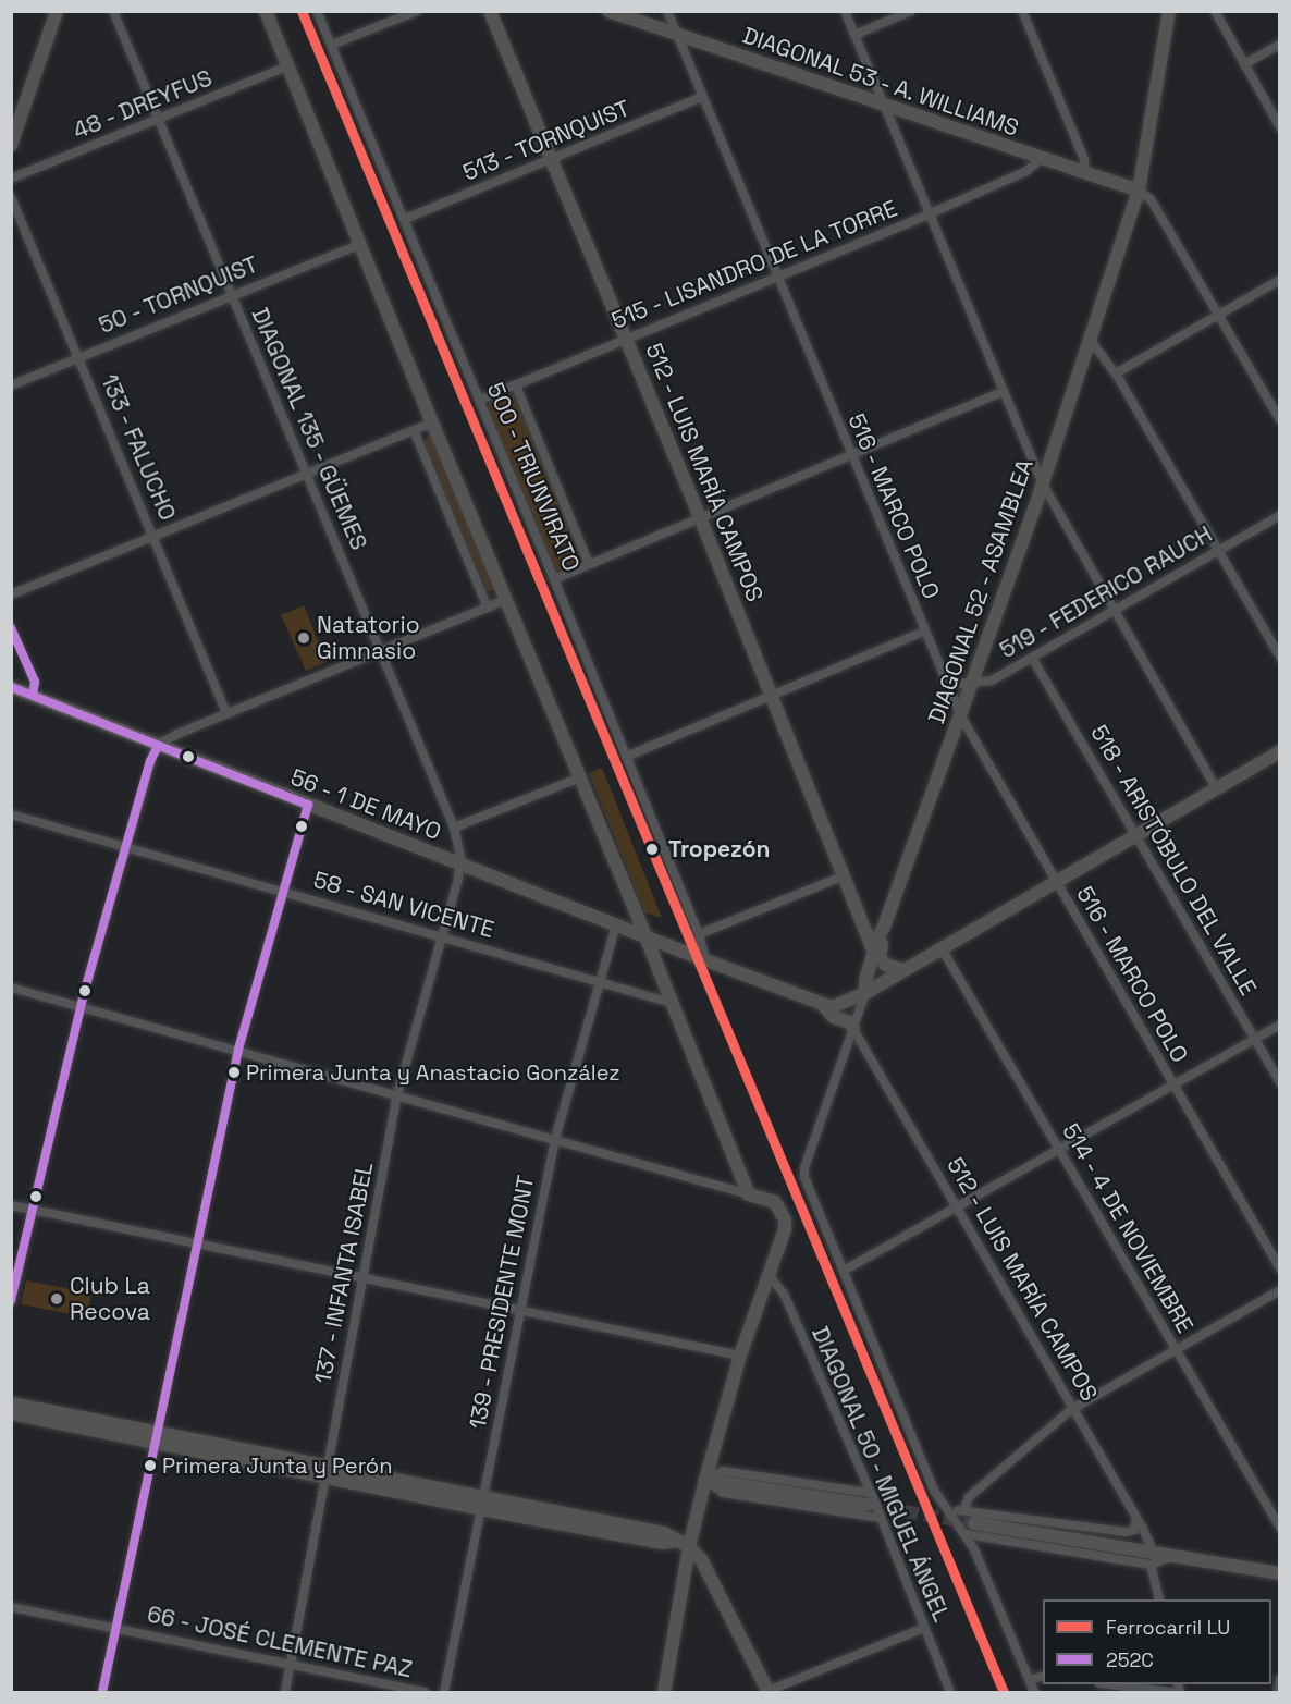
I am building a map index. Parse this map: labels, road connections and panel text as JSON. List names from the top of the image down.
{
  "streets": {
    "street": [
      "DIAGONAL 53 - A. WILLIAMS",
      "48 - DREYFUS",
      "513 - TORNQUIST",
      "515 - LISANDRO DE LA TORRE",
      "50 - TORNQUIST",
      "DIAGONAL 135 - GÜEMES",
      "133 - FALUCHO",
      "512 - LUIS MARÍA CAMPOS",
      "500 - TRIUNVIRATO",
      "516 - MARCO POLO",
      "DIAGONAL 52 - ASAMBLEA",
      "519 - FEDERICO RAUCH",
      "56 - 1 DE MAYO",
      "518 - ARISTÓBULO DEL VALLE",
      "58 - SAN VICENTE",
      "514 - 4 DE NOVIEMBRE",
      "137 - INFANTA ISABEL",
      "139 - PRESIDENTE MONT",
      "DIAGONAL 50 - MIGUEL ÁNGEL",
      "66 - JOSÉ CLEMENTE PAZ"
    ]
  },
  "crossings": [
    ["DIAGONAL 53 - A. WILLIAMS", "515 - LISANDRO DE LA TORRE"],
    ["DIAGONAL 53 - A. WILLIAMS", "516 - MARCO POLO"],
    ["DIAGONAL 53 - A. WILLIAMS", "DIAGONAL 52 - ASAMBLEA"],
    ["48 - DREYFUS", "DIAGONAL 135 - GÜEMES"],
    ["513 - TORNQUIST", "512 - LUIS MARÍA CAMPOS"],
    ["513 - TORNQUIST", "500 - TRIUNVIRATO"],
    ["513 - TORNQUIST", "516 - MARCO POLO"],
    ["515 - LISANDRO DE LA TORRE", "512 - LUIS MARÍA CAMPOS"],
    ["515 - LISANDRO DE LA TORRE", "500 - TRIUNVIRATO"],
    ["515 - LISANDRO DE LA TORRE", "516 - MARCO POLO"],
    ["50 - TORNQUIST", "DIAGONAL 135 - GÜEMES"],
    ["50 - TORNQUIST", "133 - FALUCHO"],
    ["DIAGONAL 135 - GÜEMES", "56 - 1 DE MAYO"],
    ["DIAGONAL 135 - GÜEMES", "137 - INFANTA ISABEL"],
    ["512 - LUIS MARÍA CAMPOS", "DIAGONAL 52 - ASAMBLEA"],
    ["512 - LUIS MARÍA CAMPOS", "56 - 1 DE MAYO"],
    ["500 - TRIUNVIRATO", "56 - 1 DE MAYO"],
    ["516 - MARCO POLO", "DIAGONAL 52 - ASAMBLEA"],
    ["516 - MARCO POLO", "519 - FEDERICO RAUCH"],
    ["DIAGONAL 52 - ASAMBLEA", "519 - FEDERICO RAUCH"],
    ["DIAGONAL 52 - ASAMBLEA", "56 - 1 DE MAYO"],
    ["519 - FEDERICO RAUCH", "518 - ARISTÓBULO DEL VALLE"],
    ["56 - 1 DE MAYO", "137 - INFANTA ISABEL"],
    ["56 - 1 DE MAYO", "139 - PRESIDENTE MONT"],
    ["58 - SAN VICENTE", "137 - INFANTA ISABEL"],
    ["58 - SAN VICENTE", "139 - PRESIDENTE MONT"],
    ["137 - INFANTA ISABEL", "66 - JOSÉ CLEMENTE PAZ"]
  ],
  "places": [
    "Natatorio Gimnasio",
    "Tropezón",
    "Primera Junta y Anastacio González",
    "Club La Recova",
    "Primera Junta y Perón"
  ],
  "lines": ["rail line LU", "transit line 252C"],
  "legend": ["Ferrocarril LU", "252C"]
}
